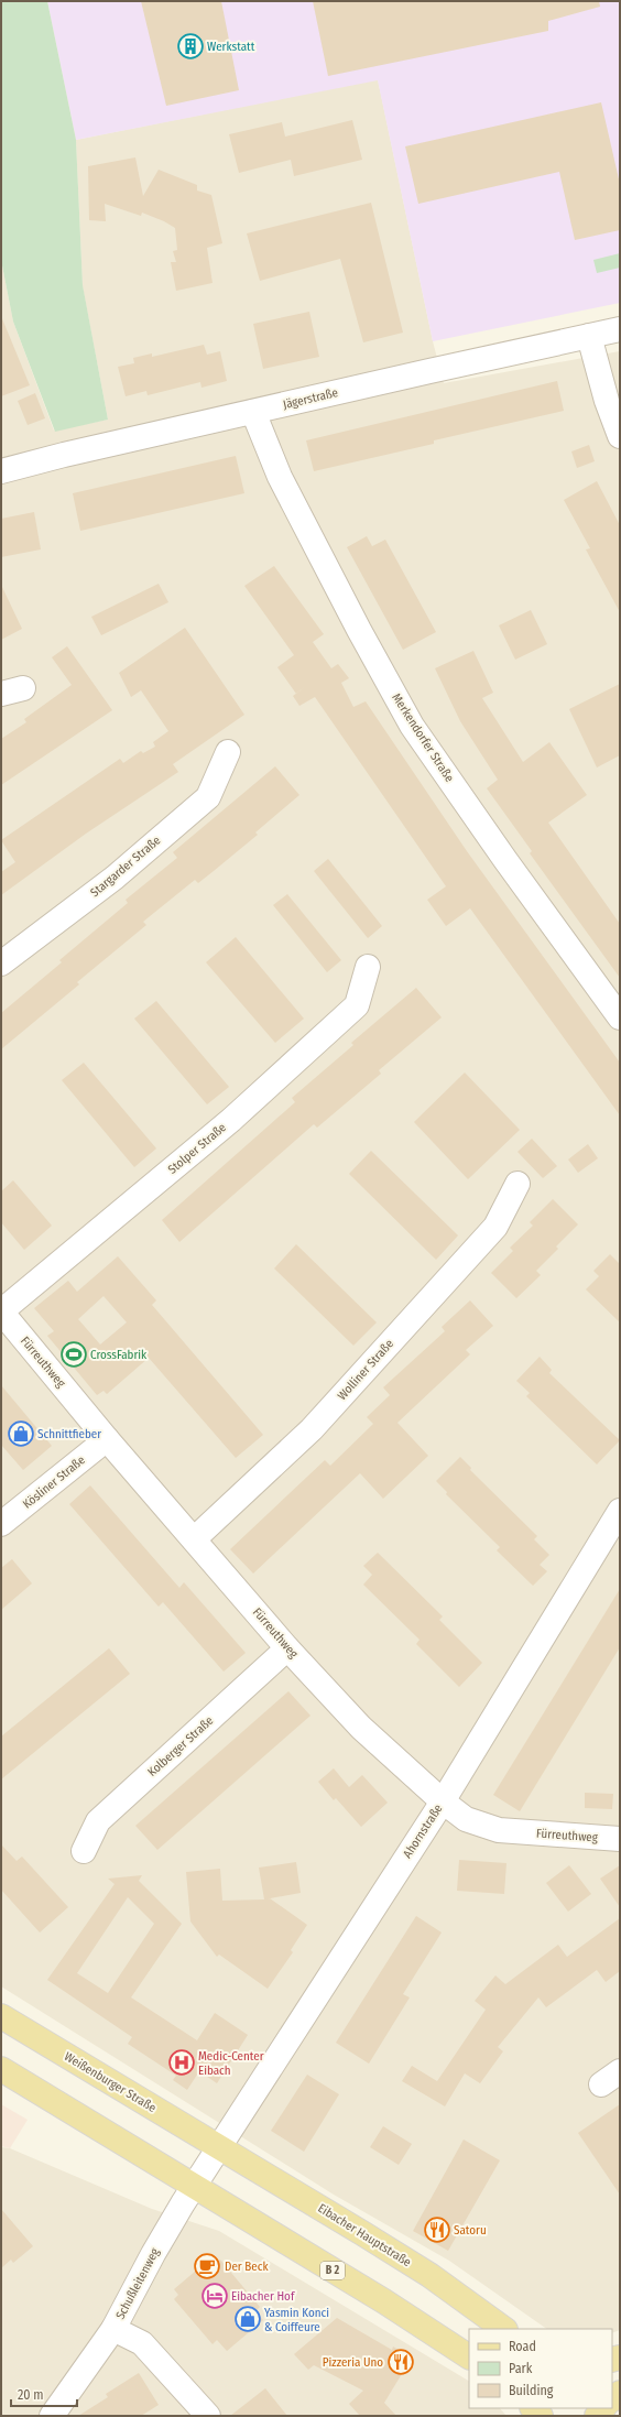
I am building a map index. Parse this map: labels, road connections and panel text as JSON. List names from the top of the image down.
{
  "streets": {
    "main road": ["Weißenburger Straße", "Eibacher Hauptstraße", "B 2"],
    "street": [
      "Jägerstraße",
      "Merkendorfer Straße",
      "Stargarder Straße",
      "Stolper Straße",
      "Fürreuthweg",
      "Wolliner Straße",
      "Kösliner Straße",
      "Kolberger Straße",
      "Ahornstraße",
      "Schußleitenweg"
    ]
  },
  "crossings": [
    ["Jägerstraße", "Merkendorfer Straße"],
    ["Stolper Straße", "Fürreuthweg"],
    ["Fürreuthweg", "Wolliner Straße"],
    ["Fürreuthweg", "Kösliner Straße"],
    ["Fürreuthweg", "Kolberger Straße"],
    ["Fürreuthweg", "Ahornstraße"],
    ["Ahornstraße", "Weißenburger Straße"],
    ["Ahornstraße", "Eibacher Hauptstraße"],
    ["Ahornstraße", "Schußleitenweg"],
    ["Weißenburger Straße", "Eibacher Hauptstraße"],
    ["Weißenburger Straße", "Schußleitenweg"],
    ["Eibacher Hauptstraße", "Schußleitenweg"],
    ["B 2", "Schußleitenweg"]
  ],
  "places": {
    "building": ["Werkstatt"],
    "sports": ["CrossFabrik"],
    "shop": ["Schnittfieber", "Yasmin Konci & Coiffeure"],
    "hospital": ["Medic-Center Eibach"],
    "restaurant": ["Satoru", "Pizzeria Uno"],
    "cafe": ["Der Beck"],
    "hotel": ["Eibacher Hof"]
  },
  "legend": ["Road", "Park", "Building"],
  "scale_bar": "20 m"
}
